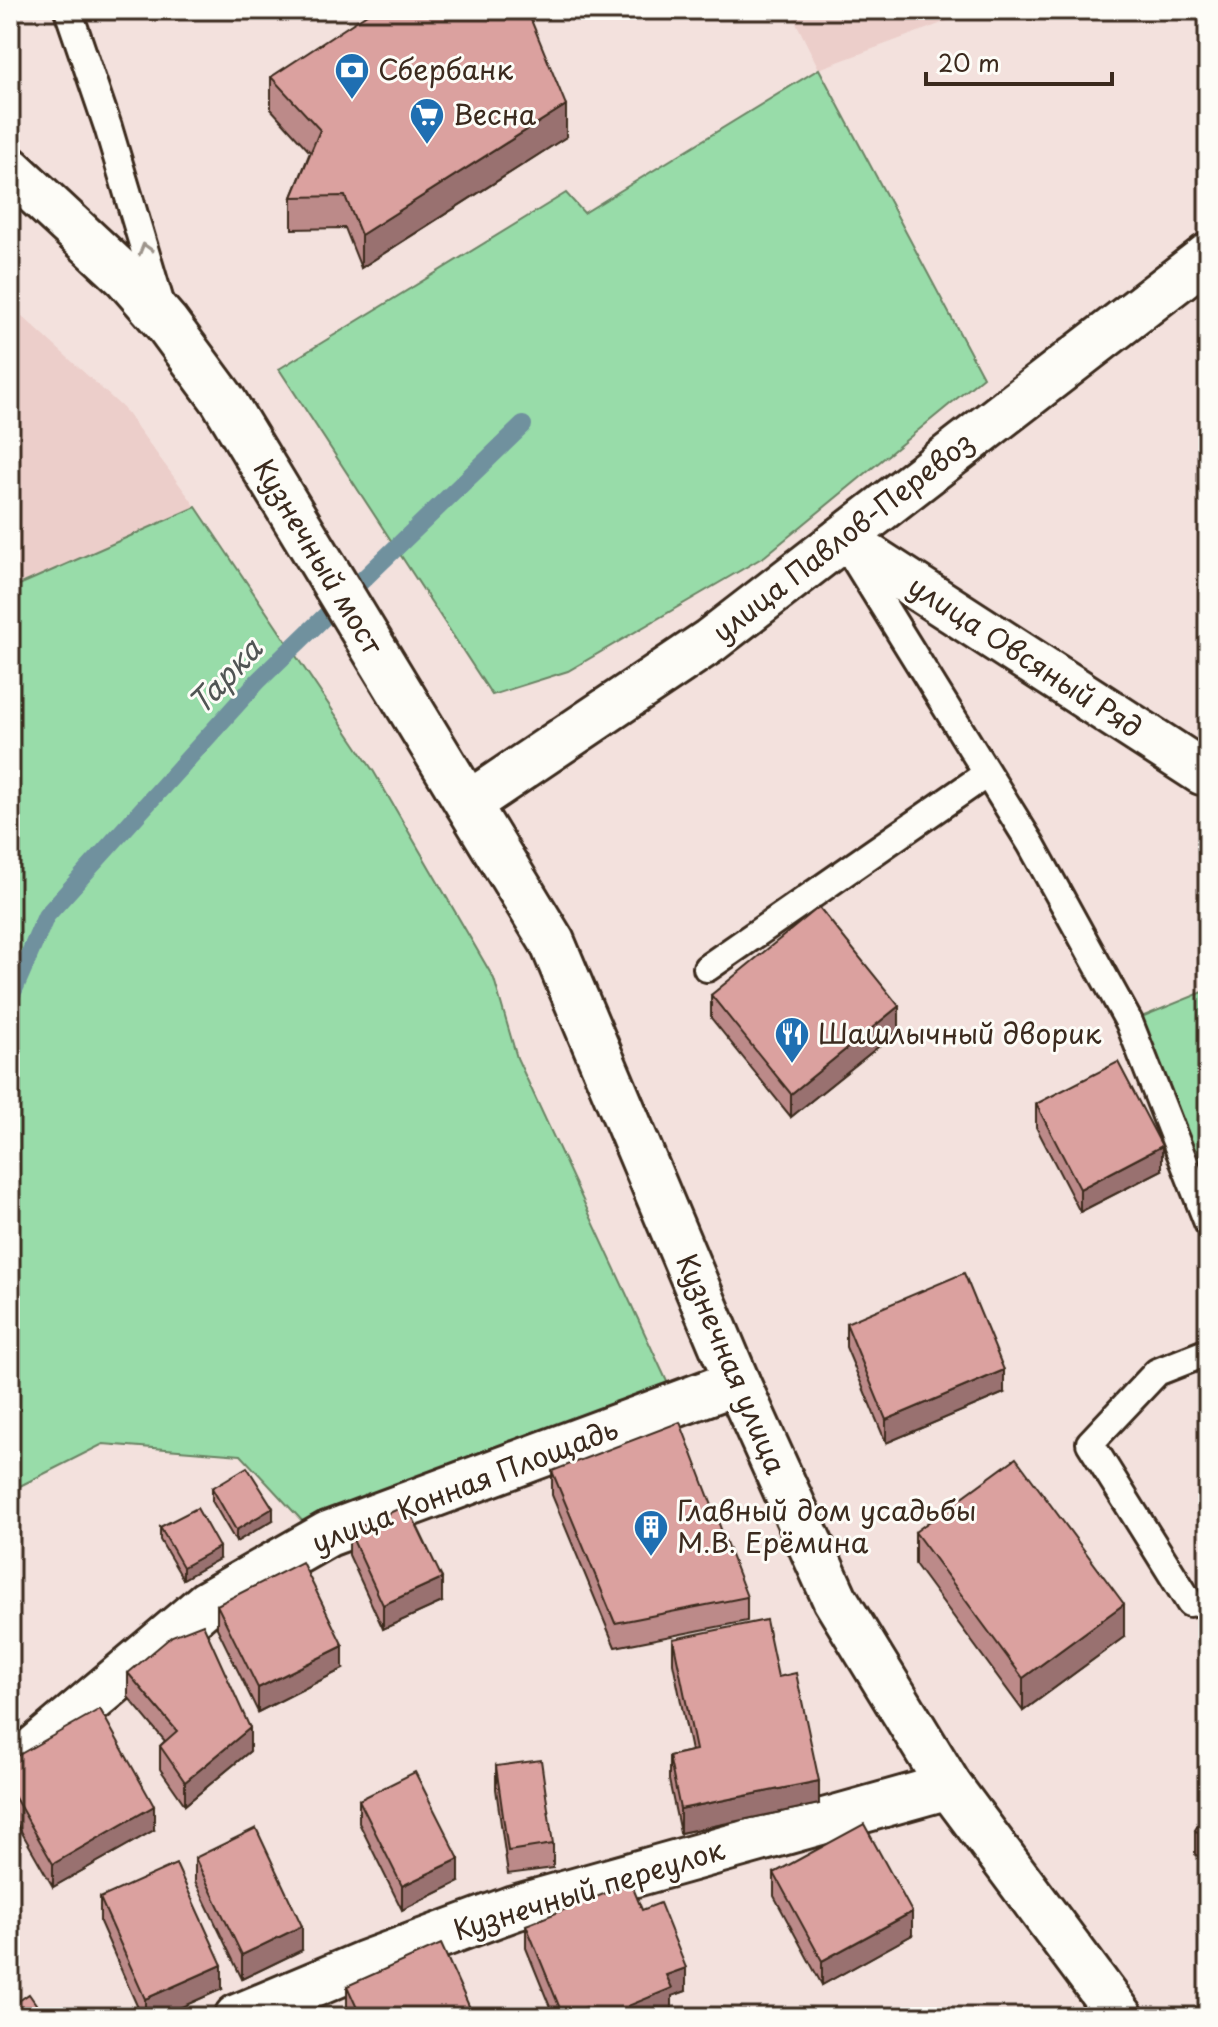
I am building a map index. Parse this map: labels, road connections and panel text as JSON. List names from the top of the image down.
{
  "streets": {
    "main road": [
      "улица Павлов-Перевоз",
      "Кузнечный мост",
      "улица Овсяный Ряд",
      "Кузнечная улица",
      "улица Конная Площадь",
      "Кузнечный переулок"
    ]
  },
  "crossings": [
    ["улица Павлов-Перевоз", "Кузнечный мост"],
    ["улица Павлов-Перевоз", "улица Овсяный Ряд"],
    ["улица Павлов-Перевоз", "Кузнечная улица"],
    ["Кузнечный мост", "Кузнечная улица"],
    ["Кузнечная улица", "улица Конная Площадь"],
    ["Кузнечная улица", "Кузнечный переулок"]
  ],
  "water": ["Тарка"],
  "places": {
    "bank": ["Сбербанк"],
    "supermarket": ["Весна"],
    "restaurant": ["Шашлычный дворик"],
    "building": ["Главный дом усадьбы М.В. Ерёмина"]
  },
  "scale_bar": "20 m"
}
